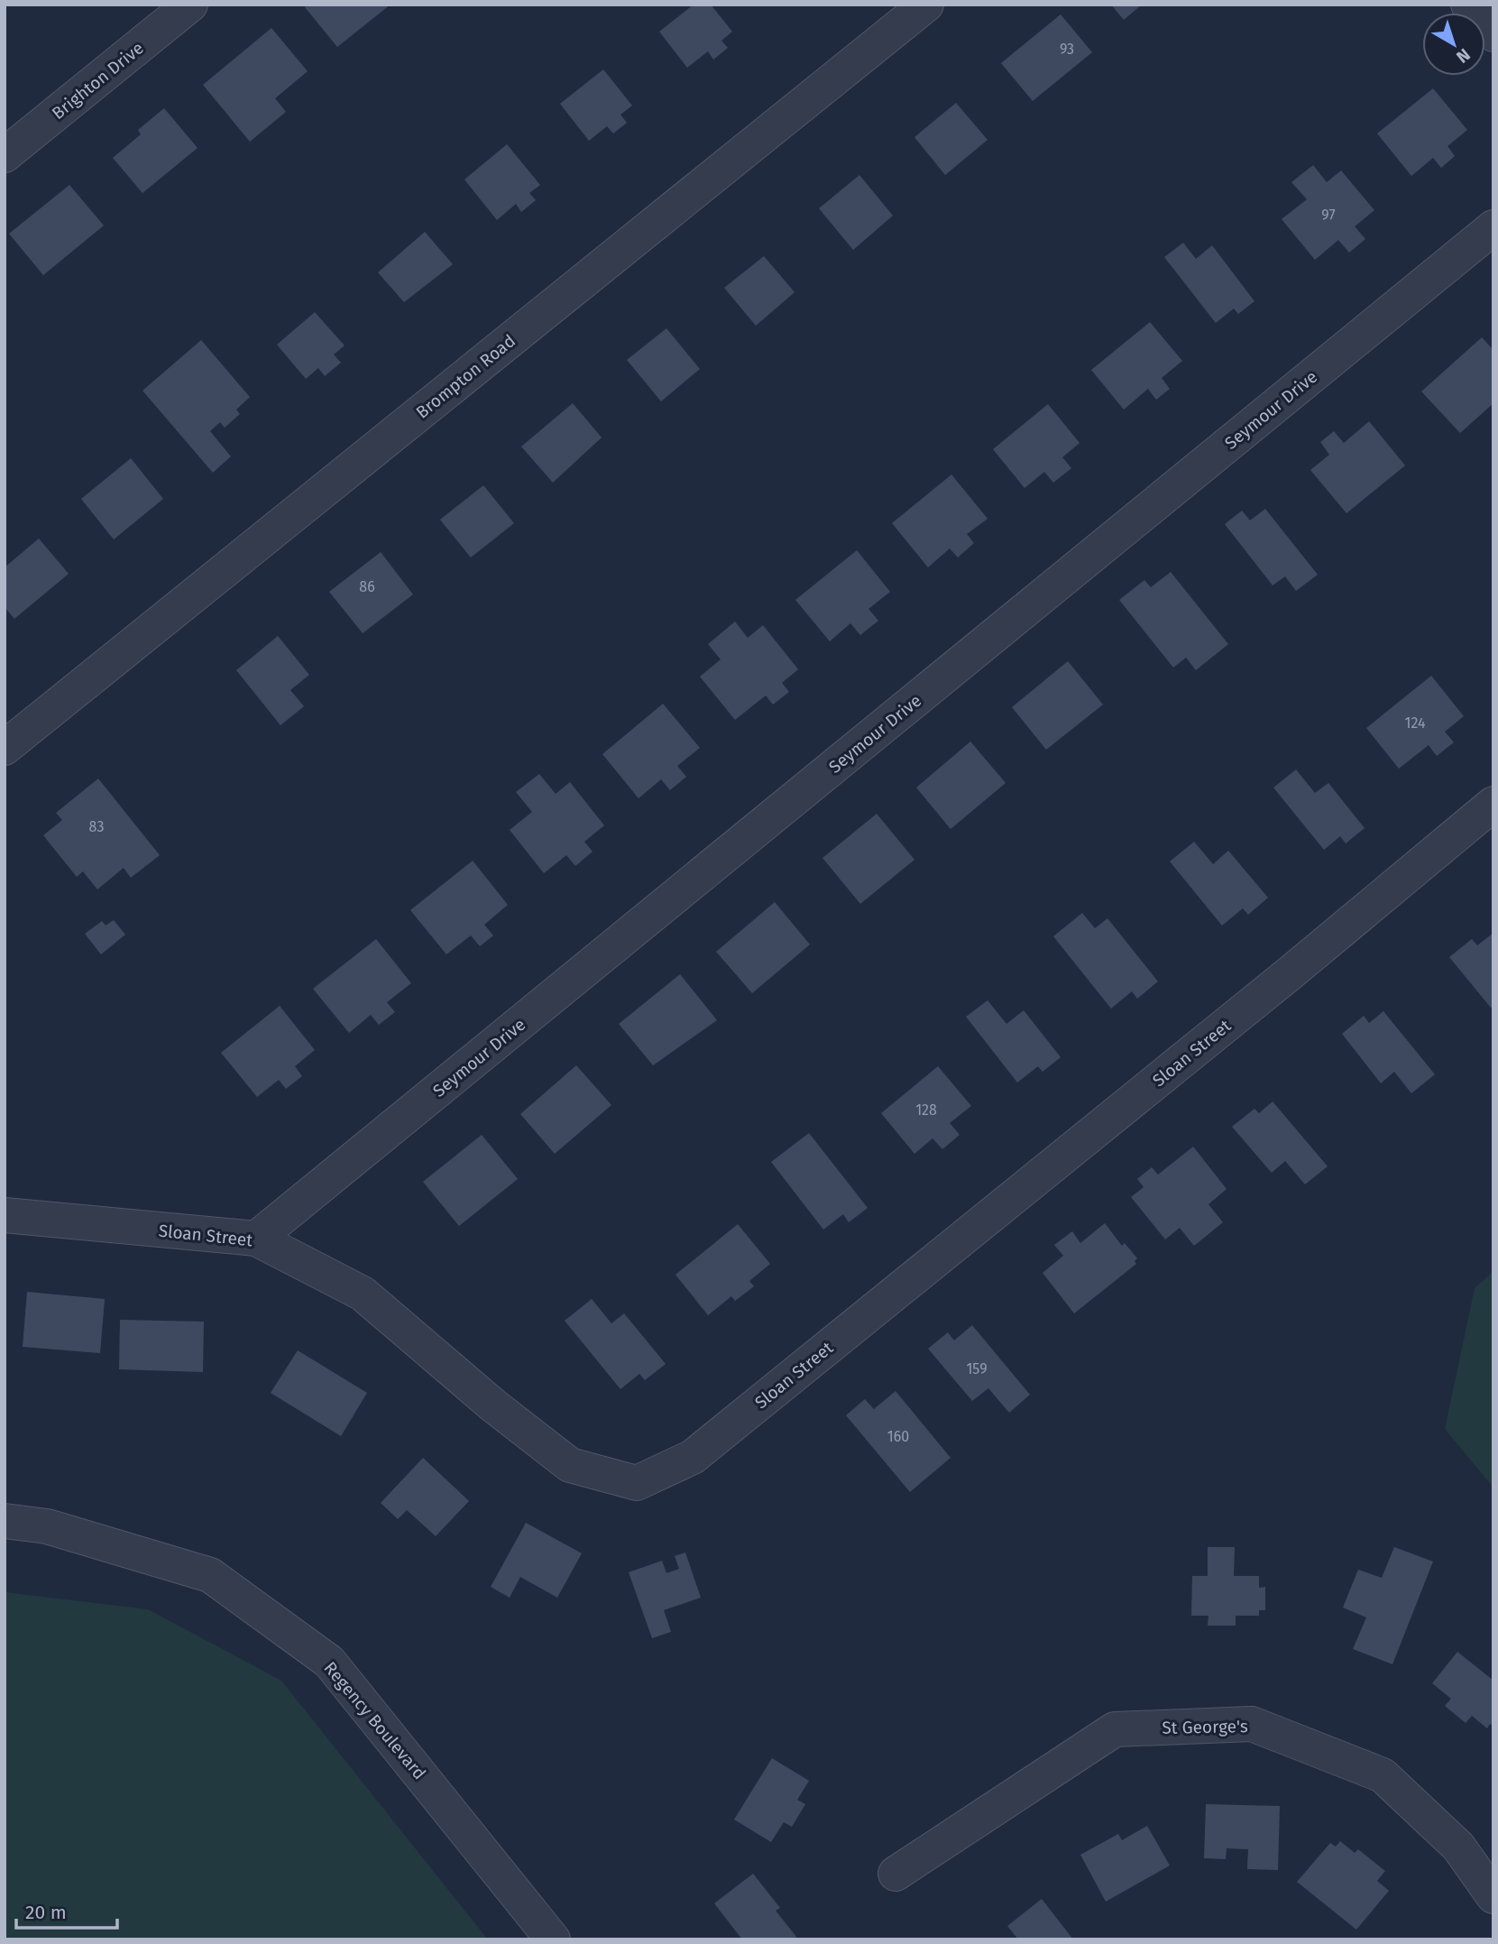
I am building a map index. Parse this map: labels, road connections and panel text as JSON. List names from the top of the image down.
{
  "streets": {
    "street": [
      "Brighton Drive",
      "Brompton Road",
      "Seymour Drive",
      "Sloan Street",
      "Regency Boulevard",
      "St George's"
    ]
  },
  "crossings": [
    ["Seymour Drive", "Sloan Street"]
  ],
  "house_numbers": [
    "93",
    "97",
    "86",
    "124",
    "83",
    "128",
    "159",
    "160"
  ],
  "scale_bar": "20 m",
  "north": "bottom right"
}
